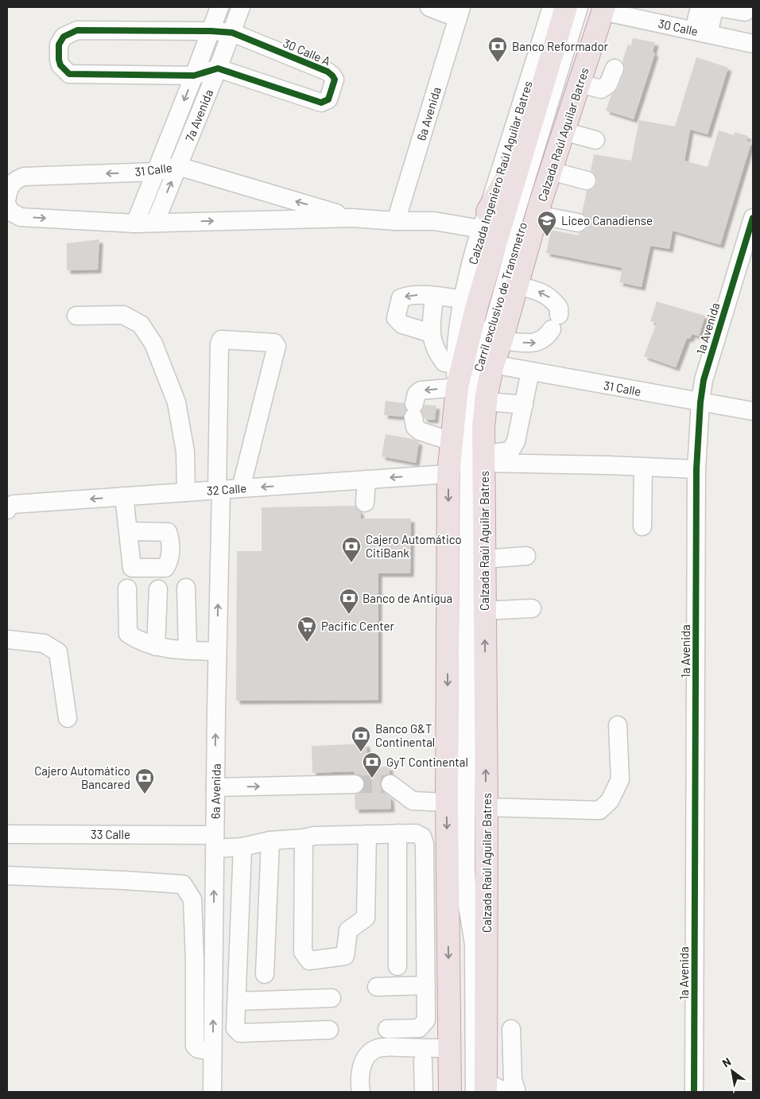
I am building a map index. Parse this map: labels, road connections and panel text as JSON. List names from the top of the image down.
{
  "streets": {
    "highway": ["Calzada Raúl Aguilar Batres"],
    "street": [
      "30 Calle",
      "30 Calle A",
      "6a Avenida",
      "7a Avenida",
      "31 Calle",
      "Calzada Ingeniero Raúl Aguilar Batres",
      "Carril exclusivo de Transmetro",
      "1a Avenida",
      "32 Calle",
      "33 Calle"
    ]
  },
  "crossings": [
    ["30 Calle", "Calzada Raúl Aguilar Batres"],
    ["30 Calle", "Carril exclusivo de Transmetro"],
    ["30 Calle A", "7a Avenida"],
    ["6a Avenida", "31 Calle"],
    ["6a Avenida", "32 Calle"],
    ["6a Avenida", "33 Calle"],
    ["7a Avenida", "31 Calle"],
    ["Calzada Raúl Aguilar Batres", "31 Calle"],
    ["Calzada Raúl Aguilar Batres", "Carril exclusivo de Transmetro"],
    ["31 Calle", "Calzada Ingeniero Raúl Aguilar Batres"],
    ["31 Calle", "1a Avenida"],
    ["Calzada Ingeniero Raúl Aguilar Batres", "Carril exclusivo de Transmetro"]
  ],
  "one_way": ["32 Calle"],
  "places": {
    "bank": [
      "Banco Reformador",
      "Cajero Automático CitiBank",
      "Banco de Antigua",
      "Banco G&T Continental",
      "GyT Continental",
      "Cajero Automático Bancared"
    ],
    "school or university": ["Liceo Canadiense"],
    "supermarket": ["Pacific Center"]
  },
  "north": "top left"
}
